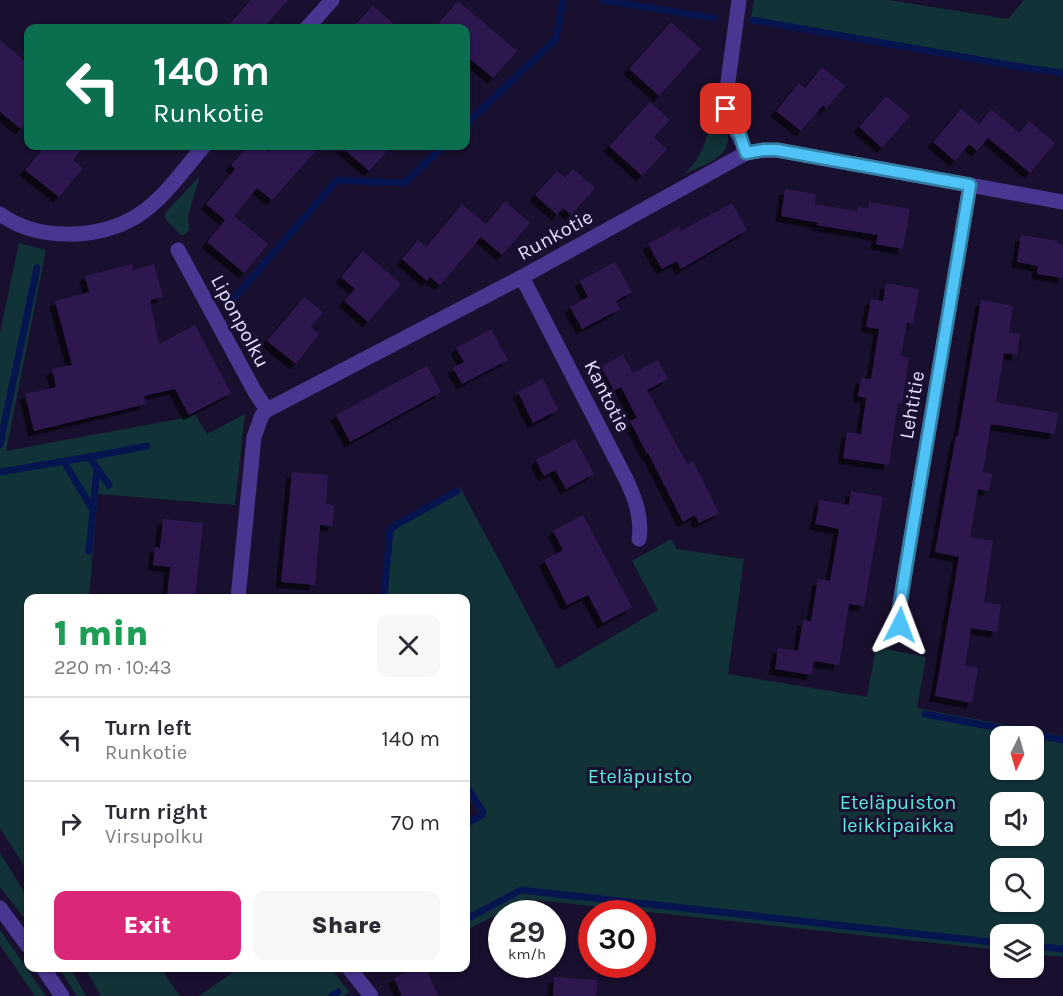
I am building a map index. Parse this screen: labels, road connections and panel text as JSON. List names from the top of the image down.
{
  "streets": {
    "street": [
      "Runkotie",
      "Liponpolku",
      "Kantotie",
      "Lehtitie"
    ]
  },
  "crossings": [
    ["Runkotie", "Liponpolku"],
    ["Runkotie", "Kantotie"],
    ["Runkotie", "Lehtitie"]
  ],
  "parks": ["Eteläpuisto", "Eteläpuiston leikkipaikka"],
  "north": "bottom",
  "page": {
    "turn": ["140 m", "Runkotie"],
    "heading": ["1 min", "220 m · 10:43"],
    "list": [
      {
        "name": "Turn left",
        "note": "Runkotie",
        "value": "140 m"
      },
      {
        "name": "Turn right",
        "note": "Virsupolku",
        "value": "70 m"
      }
    ],
    "buttons": ["Exit", "Share"],
    "speed": "29 km/h",
    "limit": "30"
  }
}
